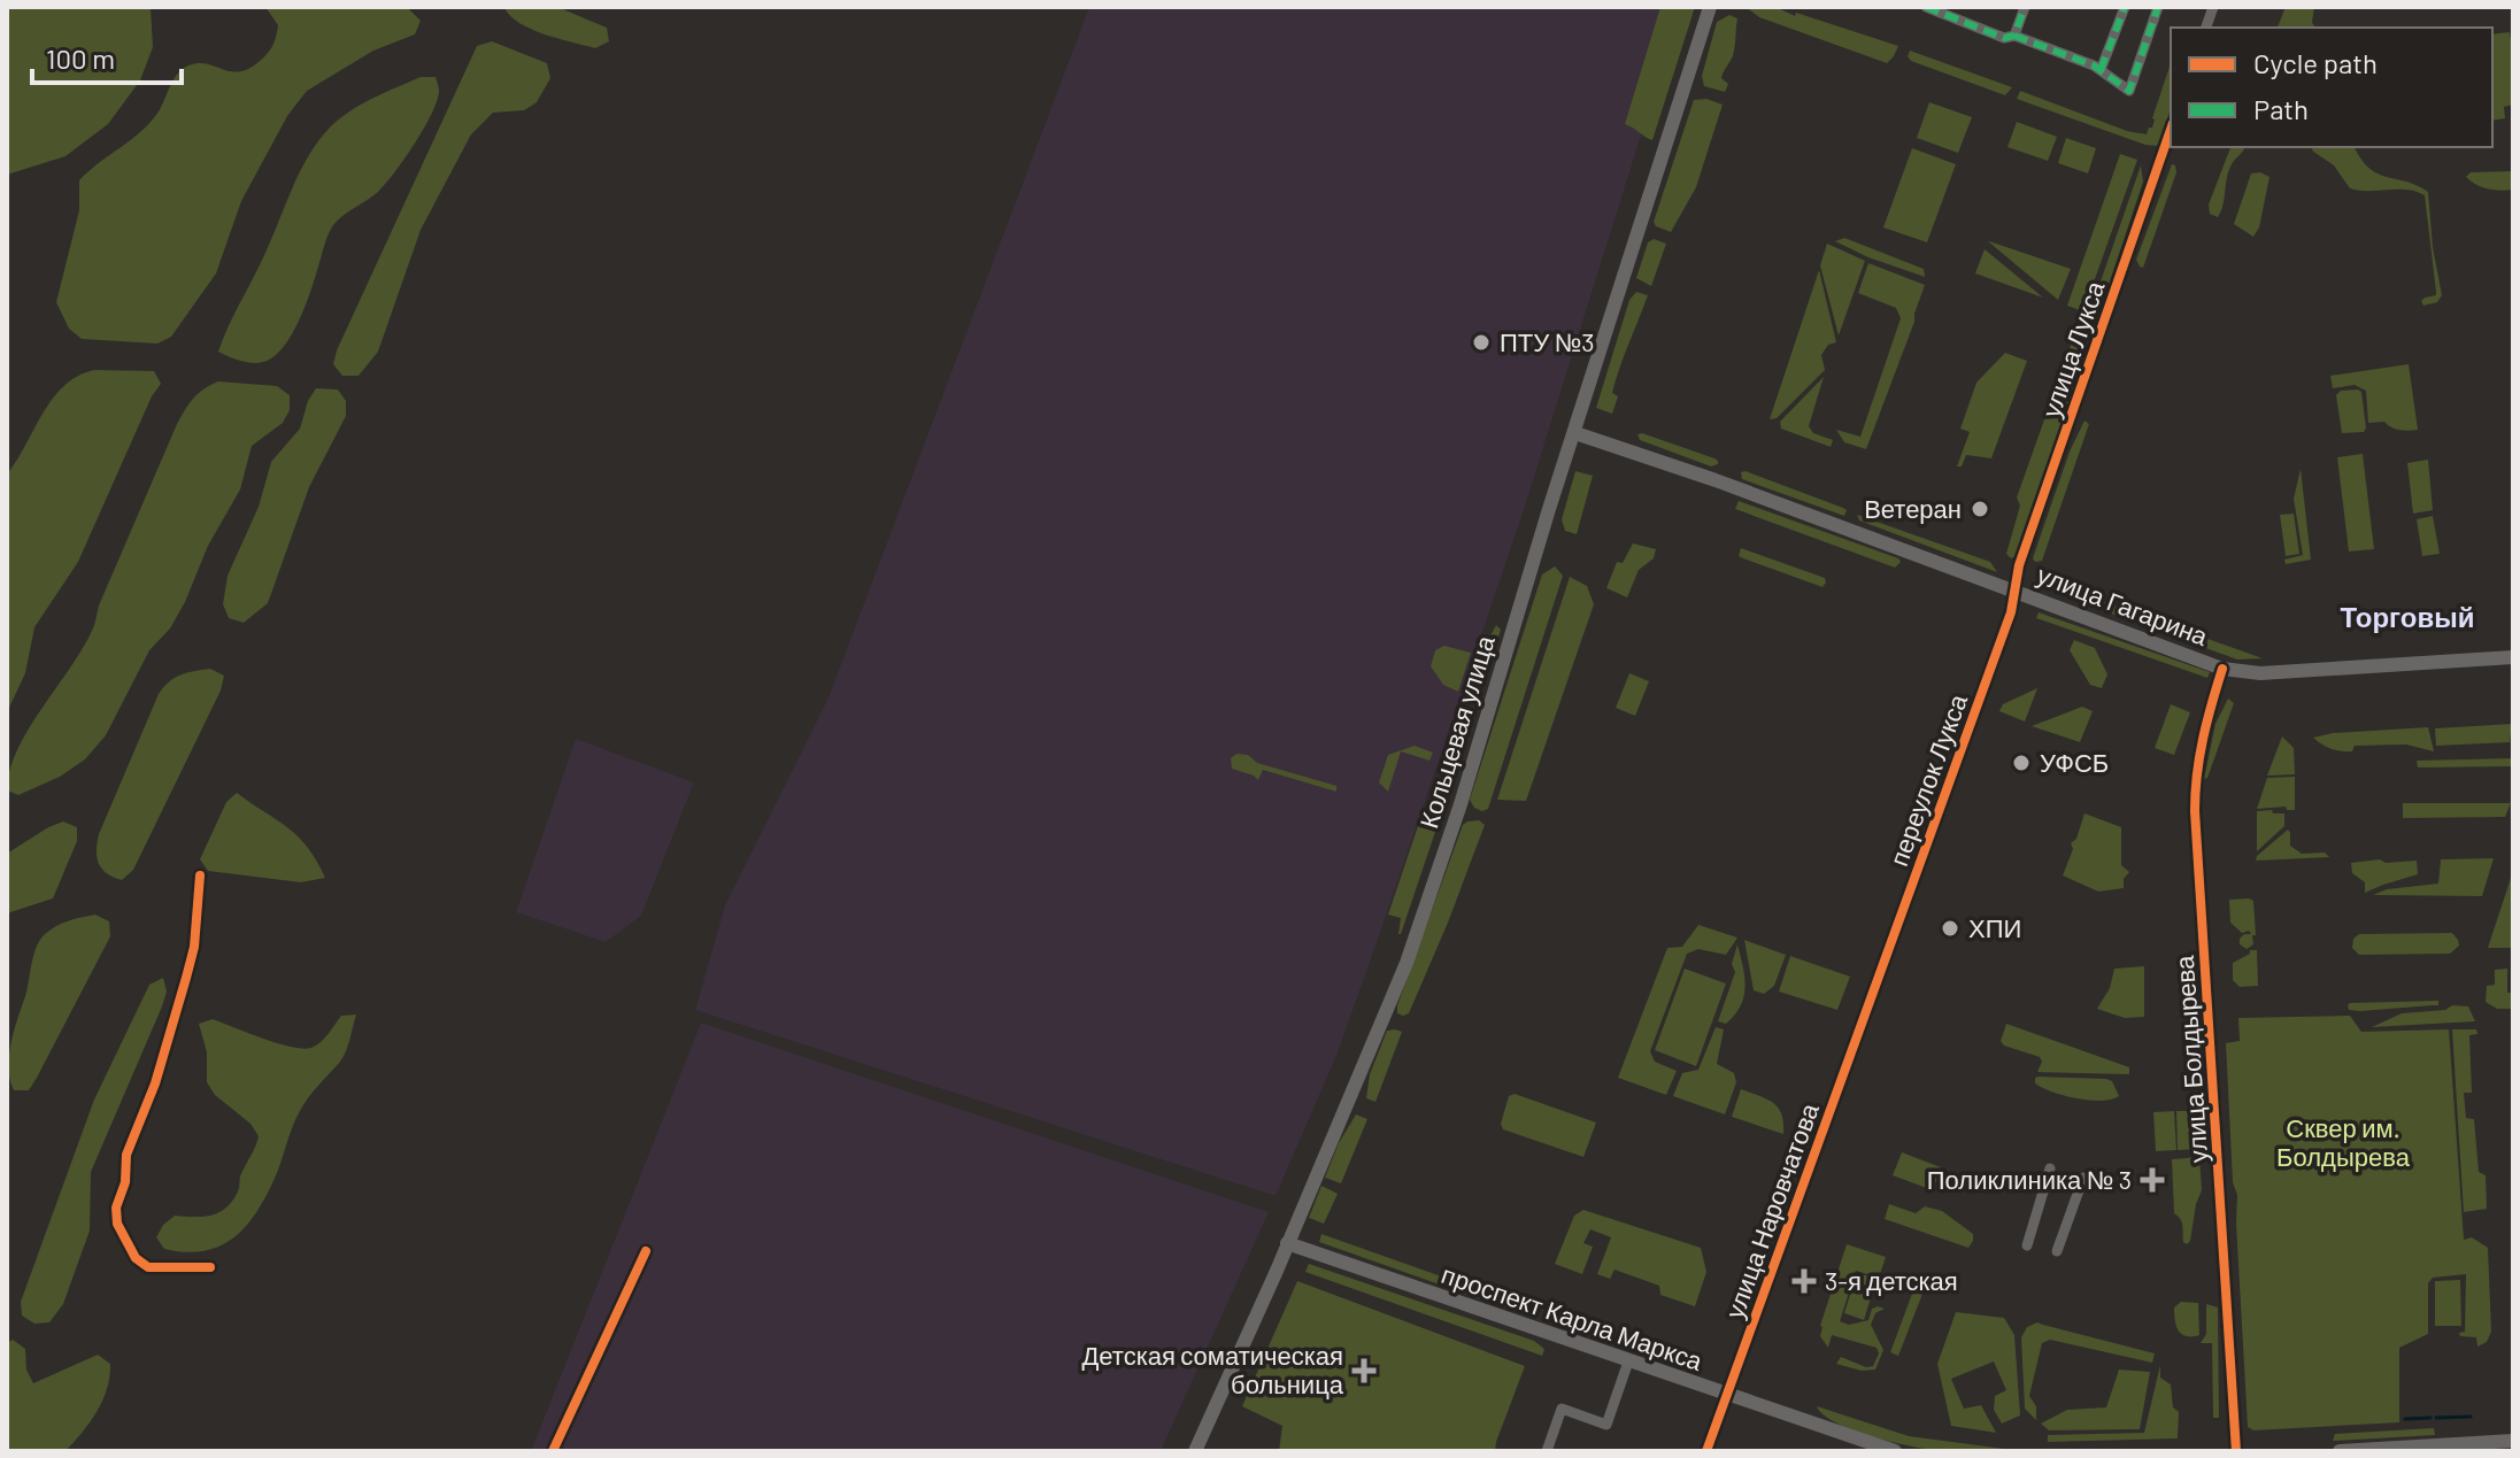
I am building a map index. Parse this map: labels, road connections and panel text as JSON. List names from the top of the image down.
{
  "streets": {
    "main road": ["улица Гагарина", "Кольцевая улица", "проспект Карла Маркса"],
    "street": [
      "улица Лукса",
      "переулок Лукса",
      "улица Болдырева",
      "улица Наровчатова"
    ]
  },
  "crossings": [
    ["улица Лукса", "улица Гагарина"],
    ["улица Лукса", "переулок Лукса"],
    ["улица Гагарина", "Кольцевая улица"],
    ["улица Гагарина", "переулок Лукса"],
    ["улица Гагарина", "улица Болдырева"],
    ["Кольцевая улица", "проспект Карла Маркса"],
    ["переулок Лукса", "улица Наровчатова"],
    ["улица Наровчатова", "проспект Карла Маркса"]
  ],
  "districts": ["Торговый"],
  "parks": ["Сквер им. Болдырева"],
  "places": {
    "other": [
      "ПТУ №3",
      "Ветеран",
      "УФСБ",
      "ХПИ"
    ],
    "health": ["Поликлиника № 3", "3-я детская", "Детская соматическая больница"]
  },
  "legend": ["Cycle path", "Path"],
  "scale_bar": "100 m"
}
